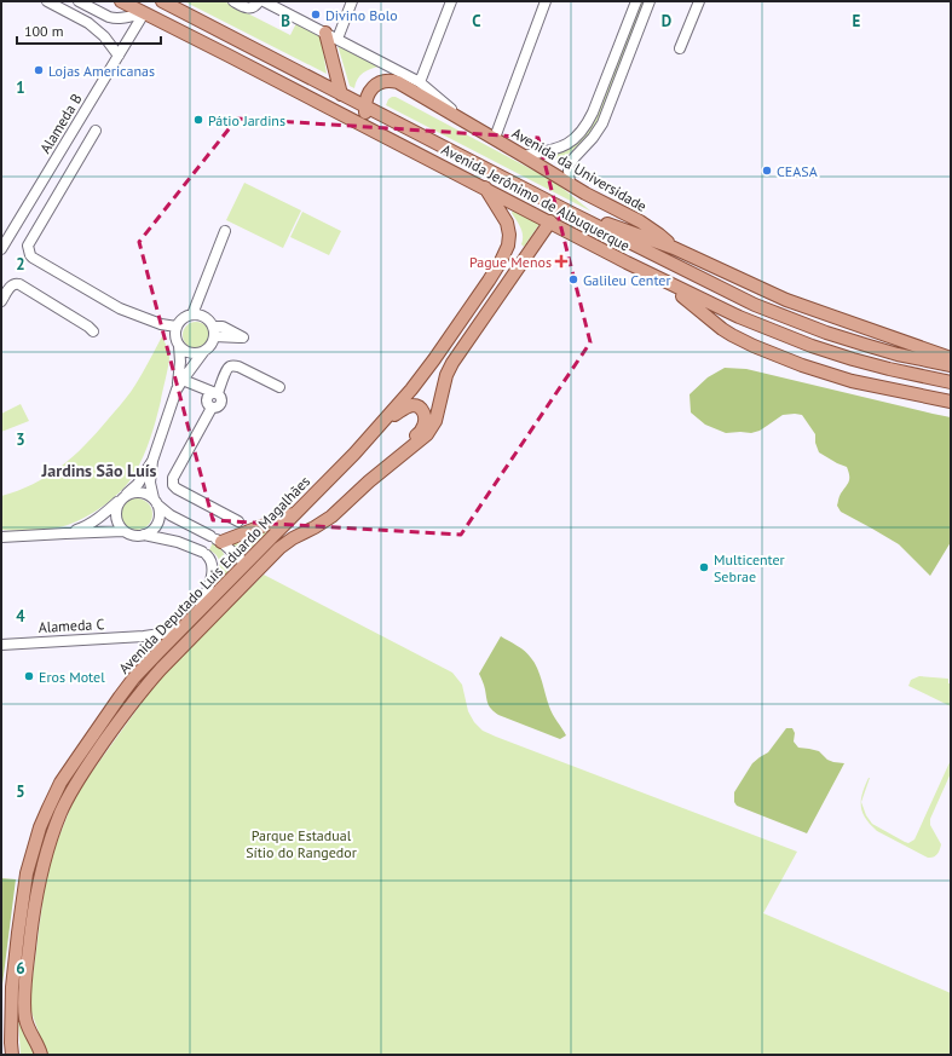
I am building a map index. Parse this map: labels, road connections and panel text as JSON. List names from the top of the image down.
{
  "streets": {
    "main road": ["Avenida da Universidade", "Avenida Jerônimo de Albuquerque", "Avenida Deputado Luís Eduardo Magalhães"],
    "street": ["Alameda B", "Alameda C"]
  },
  "crossings": [
    ["Alameda B", "Avenida Jerônimo de Albuquerque"],
    ["Avenida da Universidade", "Avenida Jerônimo de Albuquerque"],
    ["Avenida Jerônimo de Albuquerque", "Avenida Deputado Luís Eduardo Magalhães"],
    ["Avenida Deputado Luís Eduardo Magalhães", "Alameda C"]
  ],
  "districts": ["Jardins São Luís"],
  "parks": ["Parque Estadual Sítio do Rangedor"],
  "places": {
    "other": [
      "Divino Bolo",
      "Lojas Americanas",
      "Pátio Jardins",
      "CEASA",
      "Galileu Center",
      "Multicenter Sebrae",
      "Eros Motel"
    ],
    "health": ["Pague Menos"]
  },
  "scale_bar": "100 m",
  "grid": {
    "columns": [
      "B",
      "C",
      "D",
      "E"
    ],
    "rows": [
      "1",
      "2",
      "3",
      "4",
      "5",
      "6"
    ]
  }
}
